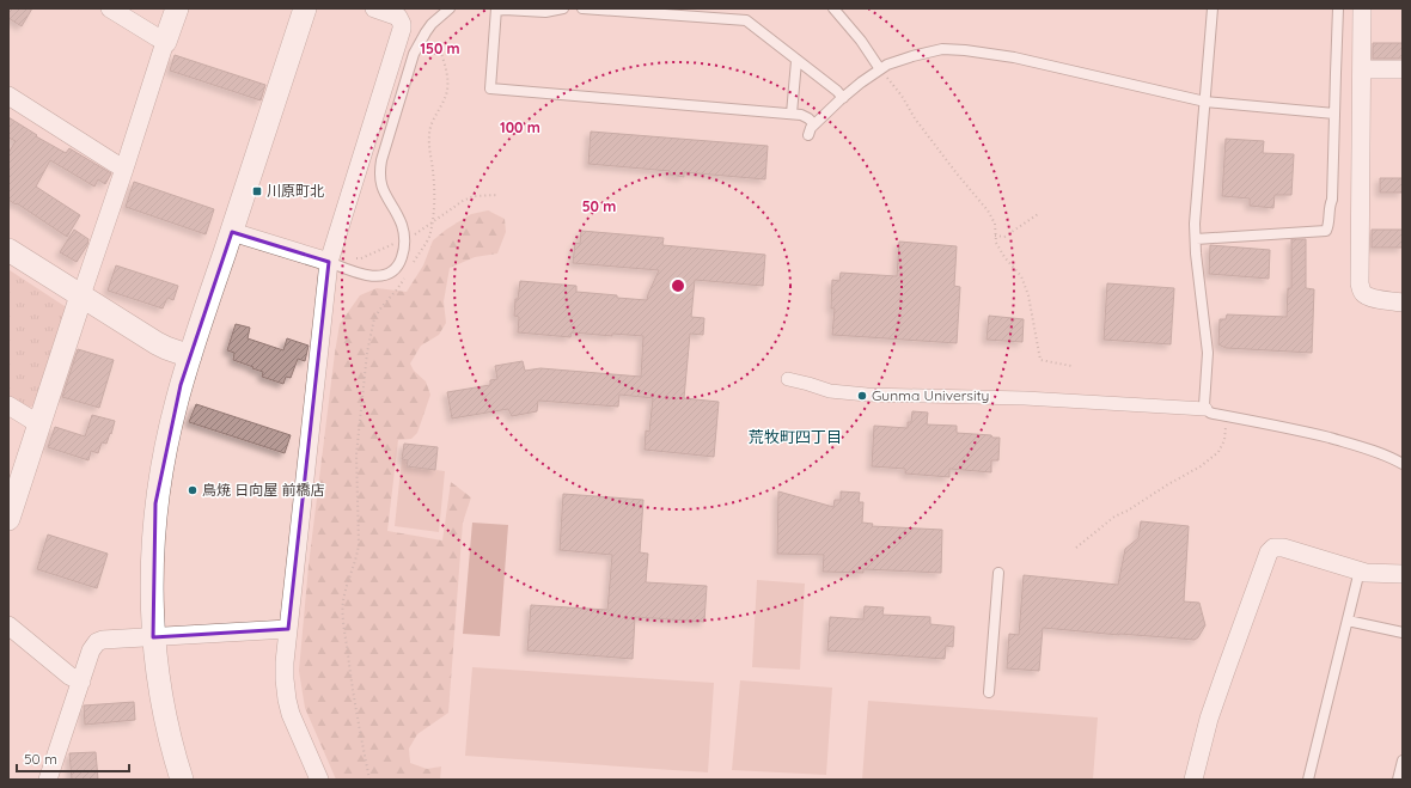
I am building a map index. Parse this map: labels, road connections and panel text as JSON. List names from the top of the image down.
{
  "districts": ["荒牧町四丁目"],
  "places": {
    "transit": ["川原町北"],
    "other": ["Gunma University", "鳥焼 日向屋 前橋店"]
  },
  "scale_bar": "50 m",
  "rings": ["150 m", "100 m", "50 m"]
}
